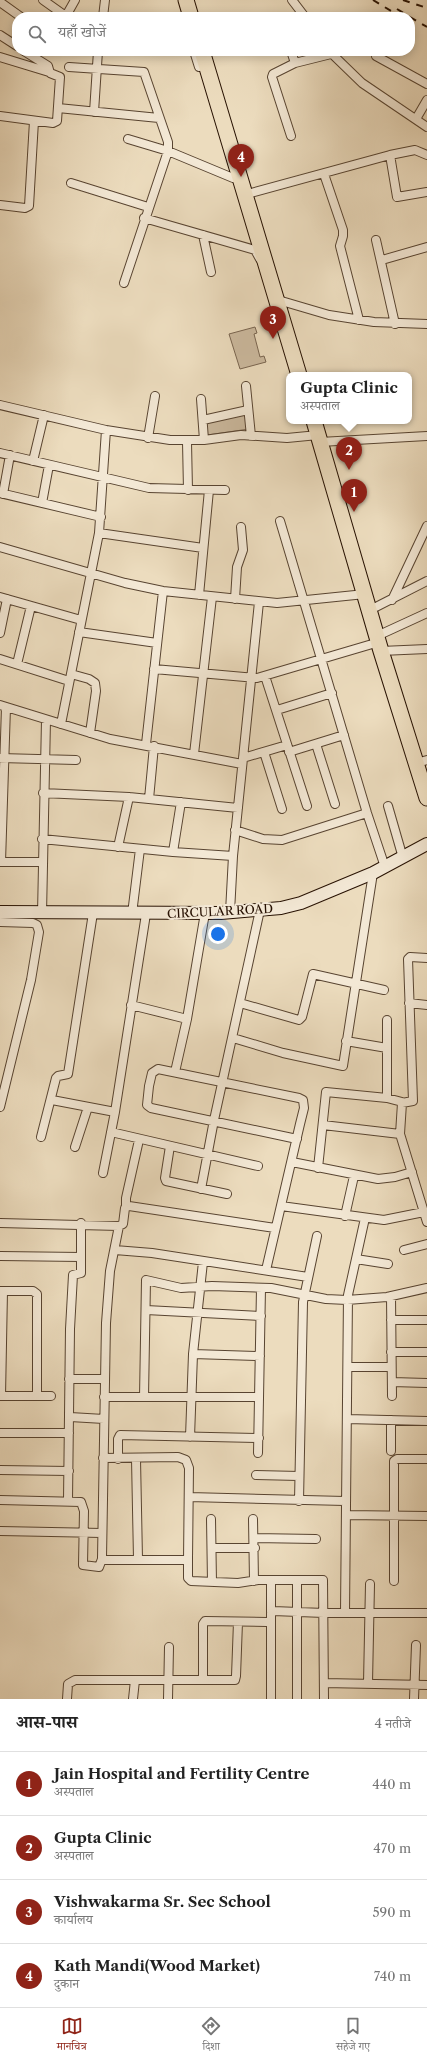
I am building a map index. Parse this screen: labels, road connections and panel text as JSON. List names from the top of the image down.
{
  "streets": {
    "main road": ["CIRCULAR ROAD"]
  },
  "page": {
    "search": "यहाँ खोजें",
    "pins": [
      "4",
      "3",
      "2",
      "1"
    ],
    "popup": ["Gupta Clinic", "अस्पताल"],
    "heading": ["आस-पास", "4 नतीजे"],
    "list": [
      {
        "mark": "1",
        "name": "Jain Hospital and Fertility Centre",
        "note": "अस्पताल",
        "value": "440 m"
      },
      {
        "mark": "2",
        "name": "Gupta Clinic",
        "note": "अस्पताल",
        "value": "470 m"
      },
      {
        "mark": "3",
        "name": "Vishwakarma Sr. Sec School",
        "note": "कार्यालय",
        "value": "590 m"
      },
      {
        "mark": "4",
        "name": "Kath Mandi(Wood Market)",
        "note": "दुकान",
        "value": "740 m"
      }
    ],
    "nav": ["मानचित्र", "दिशा", "सहेजे गए"]
  }
}
